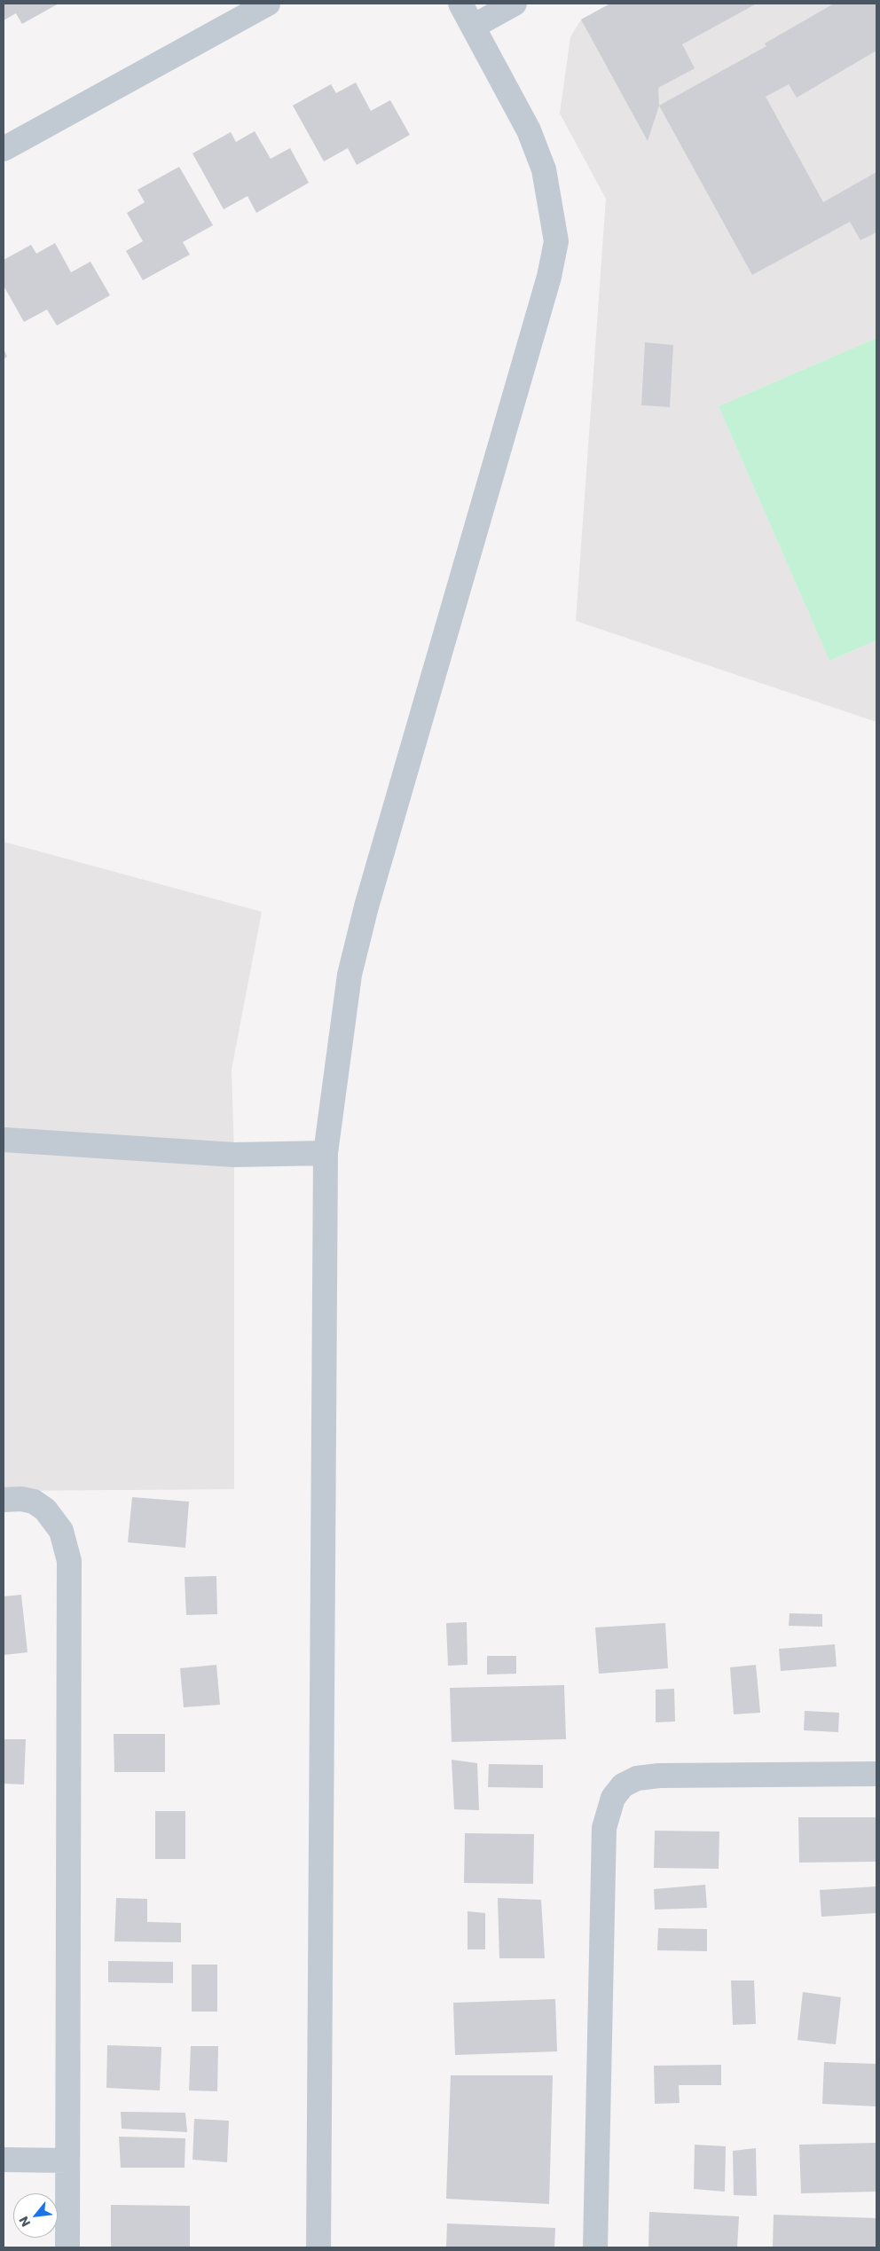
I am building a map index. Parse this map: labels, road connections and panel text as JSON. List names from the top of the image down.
{
  "north": "bottom left"
}
